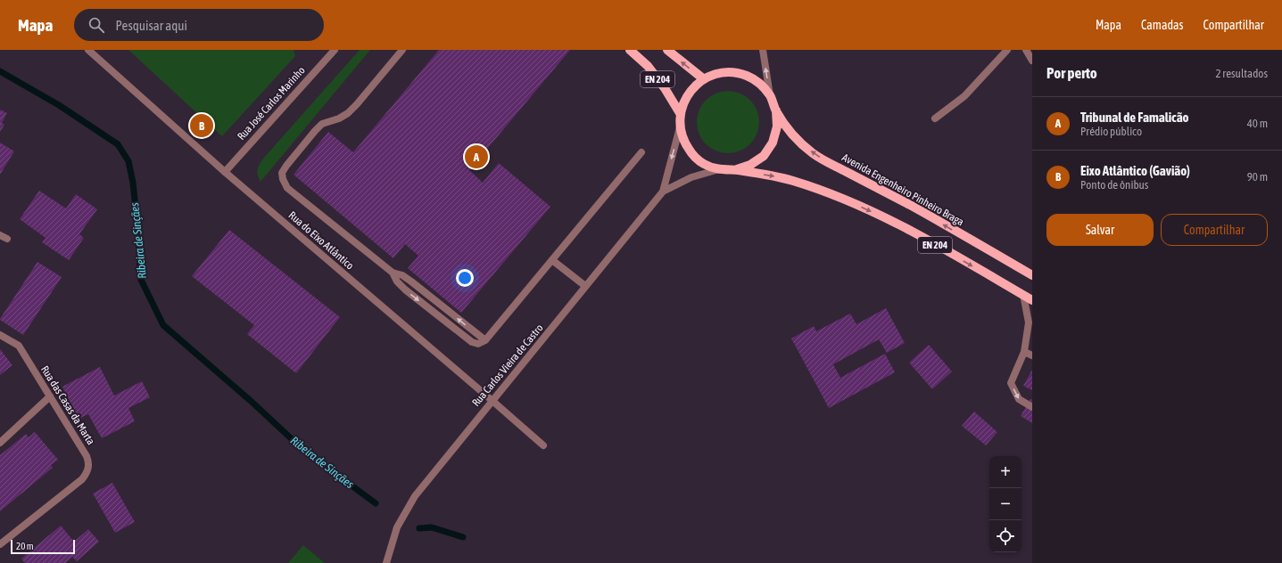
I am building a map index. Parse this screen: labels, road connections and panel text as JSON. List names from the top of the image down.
{
  "streets": {
    "main road": ["EN 204", "Avenida Engenheiro Pinheiro Braga"],
    "street": [
      "Rua José Carlos Marinho",
      "Rua do Eixo Atlântico",
      "Rua Carlos Vieira de Castro",
      "Rua das Casas da Marta"
    ]
  },
  "crossings": [
    ["EN 204", "Avenida Engenheiro Pinheiro Braga"],
    ["EN 204", "Rua Carlos Vieira de Castro"],
    ["Rua José Carlos Marinho", "Rua do Eixo Atlântico"],
    ["Avenida Engenheiro Pinheiro Braga", "Rua Carlos Vieira de Castro"],
    ["Rua do Eixo Atlântico", "Rua Carlos Vieira de Castro"]
  ],
  "water": ["Ribeira de Sinçães"],
  "scale_bar": "20 m",
  "page": {
    "header": "Mapa",
    "search": "Pesquisar aqui",
    "nav": ["Mapa", "Camadas", "Compartilhar"],
    "heading": ["Por perto", "2 resultados"],
    "list": [
      {
        "mark": "A",
        "name": "Tribunal de Famalicão",
        "note": "Prédio público",
        "value": "40 m"
      },
      {
        "mark": "B",
        "name": "Eixo Atlântico (Gavião)",
        "note": "Ponto de ônibus",
        "value": "90 m"
      }
    ],
    "pins": ["B", "A"],
    "buttons": ["Salvar", "Compartilhar"],
    "map_buttons": ["+", "−"],
    "scale": "20 m"
  }
}
